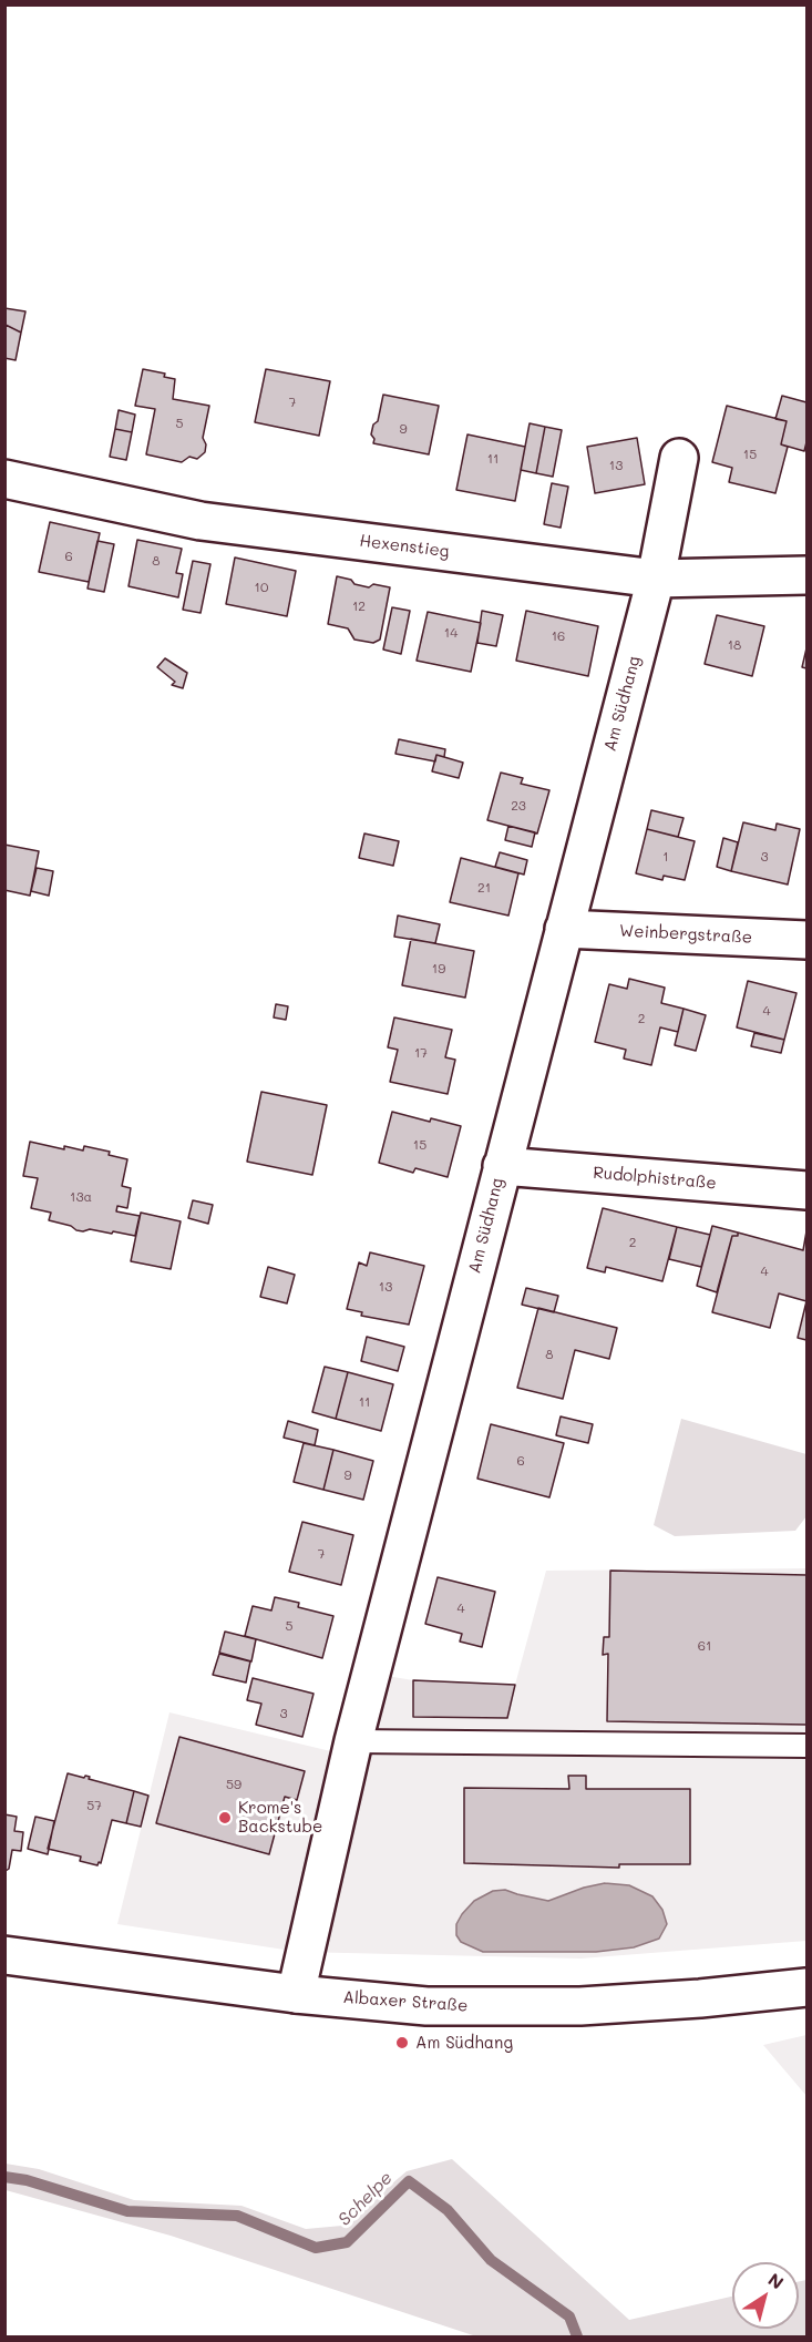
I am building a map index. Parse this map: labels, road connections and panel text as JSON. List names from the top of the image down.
{
  "streets": {
    "street": [
      "Hexenstieg",
      "Am Südhang",
      "Weinbergstraße",
      "Rudolphistraße",
      "Albaxer Straße"
    ]
  },
  "crossings": [
    ["Hexenstieg", "Am Südhang"],
    ["Am Südhang", "Weinbergstraße"],
    ["Am Südhang", "Rudolphistraße"],
    ["Am Südhang", "Albaxer Straße"]
  ],
  "water": ["Schelpe"],
  "places": ["Krome's Backstube", "Am Südhang"],
  "house_numbers": [
    "7",
    "5",
    "9",
    "15",
    "11",
    "13",
    "6",
    "8",
    "10",
    "12",
    "14",
    "16",
    "18",
    "23",
    "1",
    "3",
    "21",
    "19",
    "4",
    "2",
    "17",
    "15",
    "13a",
    "2",
    "4",
    "13",
    "8",
    "11",
    "6",
    "9",
    "7",
    "4",
    "5",
    "61",
    "3",
    "59",
    "57"
  ],
  "north": "top right"
}
